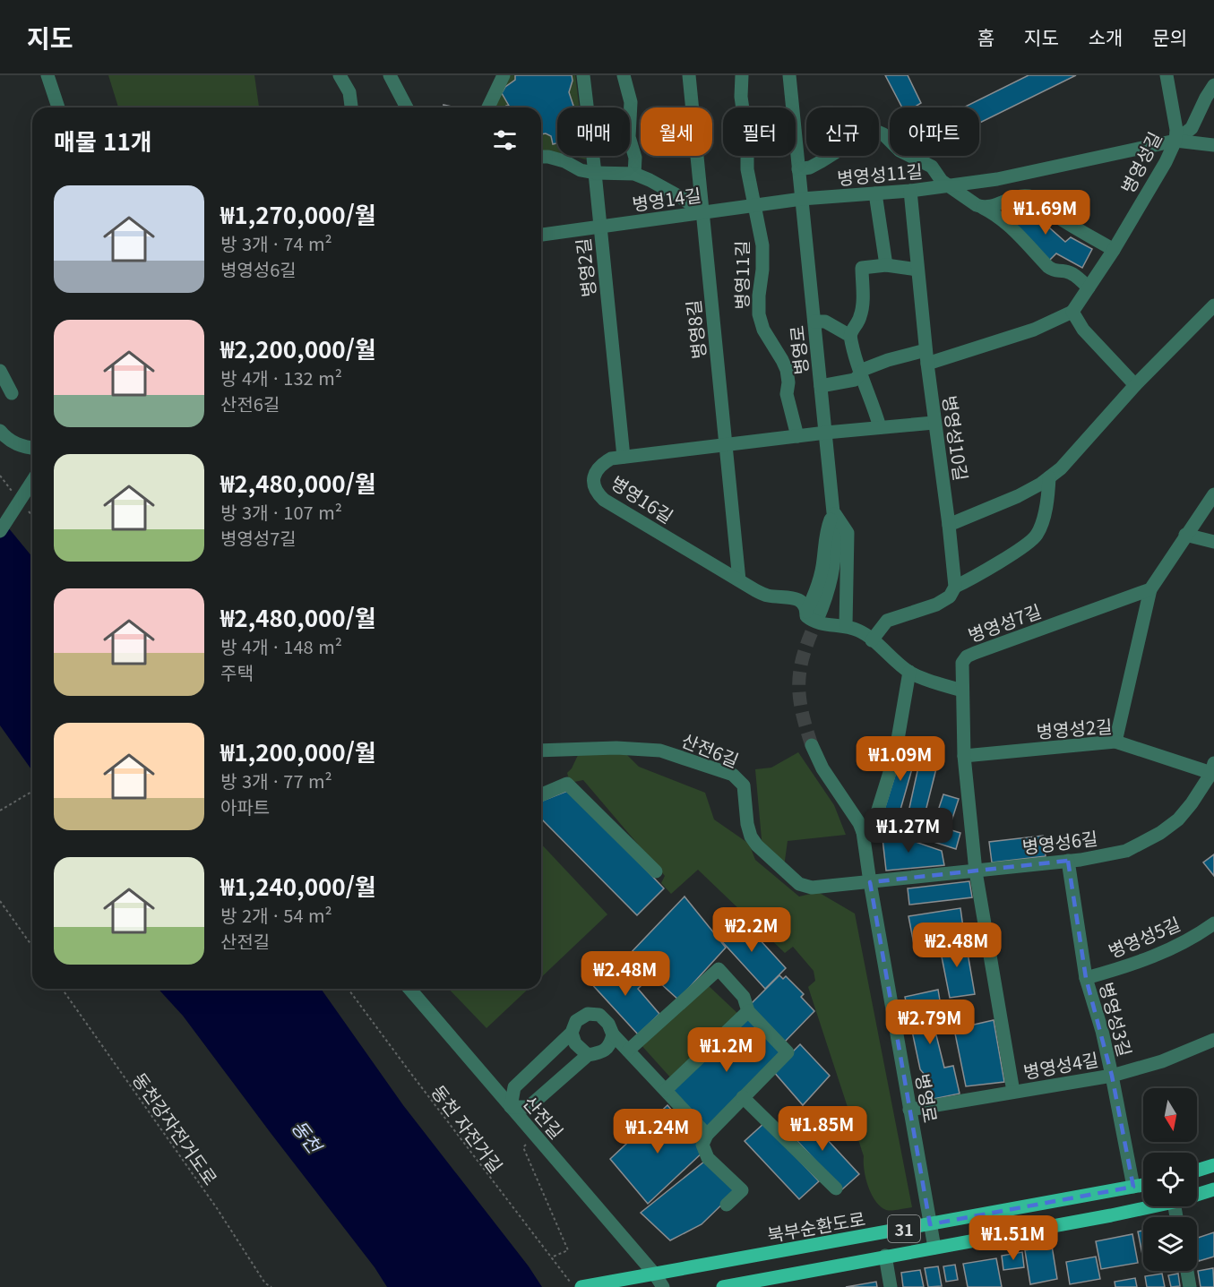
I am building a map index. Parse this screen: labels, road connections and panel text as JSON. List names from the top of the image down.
{
  "streets": {
    "main road": ["북부순환도로", "31"],
    "street": [
      "병영성길",
      "병영성11길",
      "병영14길",
      "병영2길",
      "병영11길",
      "병영8길",
      "병영로",
      "병영성10길",
      "병영16길",
      "병영성7길",
      "병영성2길",
      "산전6길",
      "병영성6길",
      "병영성5길",
      "병영성3길",
      "병영성4길",
      "산전길"
    ],
    "path": ["동천강자전거도로", "동천 자전거길"]
  },
  "crossings": [
    ["병영성길", "병영성11길"],
    ["병영성11길", "병영14길"],
    ["병영성11길", "병영로"],
    ["병영성11길", "병영성10길"],
    ["병영14길", "병영2길"],
    ["병영14길", "병영11길"],
    ["병영14길", "병영8길"],
    ["병영14길", "병영로"],
    ["병영2길", "병영16길"],
    ["병영11길", "병영16길"],
    ["병영8길", "병영16길"],
    ["병영로", "병영16길"],
    ["병영로", "산전6길"],
    ["병영로", "병영성6길"],
    ["병영로", "병영성4길"],
    ["병영로", "북부순환도로"],
    ["병영로", "31"],
    ["병영성10길", "병영16길"],
    ["병영성7길", "병영성2길"],
    ["병영성7길", "병영성6길"],
    ["병영성7길", "병영성4길"],
    ["병영성2길", "병영성6길"],
    ["산전6길", "병영성6길"],
    ["병영성6길", "병영성3길"],
    ["병영성5길", "병영성3길"],
    ["병영성3길", "병영성4길"],
    ["병영성3길", "북부순환도로"],
    ["산전길", "북부순환도로"]
  ],
  "water": ["동천"],
  "north": "bottom",
  "page": {
    "header": "지도",
    "nav": [
      "홈",
      "지도",
      "소개",
      "문의"
    ],
    "chip": [
      "매매",
      "월세",
      "필터",
      "신규",
      "아파트"
    ],
    "heading": "매물 11개",
    "list": [
      {
        "name": "₩1,270,000/월",
        "note": "방 3개 · 74 m² · 병영성6길"
      },
      {
        "name": "₩2,200,000/월",
        "note": "방 4개 · 132 m² · 산전6길"
      },
      {
        "name": "₩2,480,000/월",
        "note": "방 3개 · 107 m² · 병영성7길"
      },
      {
        "name": "₩2,480,000/월",
        "note": "방 4개 · 148 m² · 주택"
      },
      {
        "name": "₩1,200,000/월",
        "note": "방 3개 · 77 m² · 아파트"
      },
      {
        "name": "₩1,240,000/월",
        "note": "방 2개 · 54 m² · 산전길"
      }
    ],
    "price": [
      "₩1.69M",
      "₩1.09M",
      "₩1.27M",
      "₩2.2M",
      "₩2.48M",
      "₩2.48M",
      "₩2.79M",
      "₩1.2M",
      "₩1.85M",
      "₩1.24M",
      "₩1.51M"
    ]
  }
}
